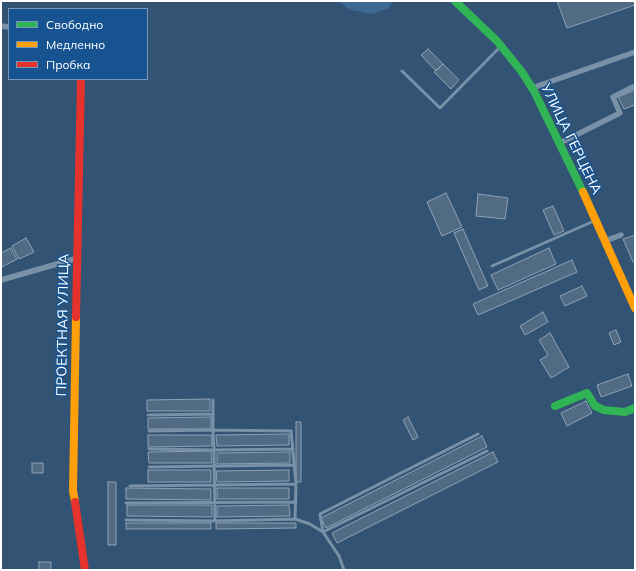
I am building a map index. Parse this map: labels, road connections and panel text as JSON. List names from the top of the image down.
{
  "streets": {
    "street": ["УЛИЦА ГЕРЦЕНА", "ПРОЕКТНАЯ УЛИЦА"]
  },
  "legend": ["Свободно", "Медленно", "Пробка"]
}
